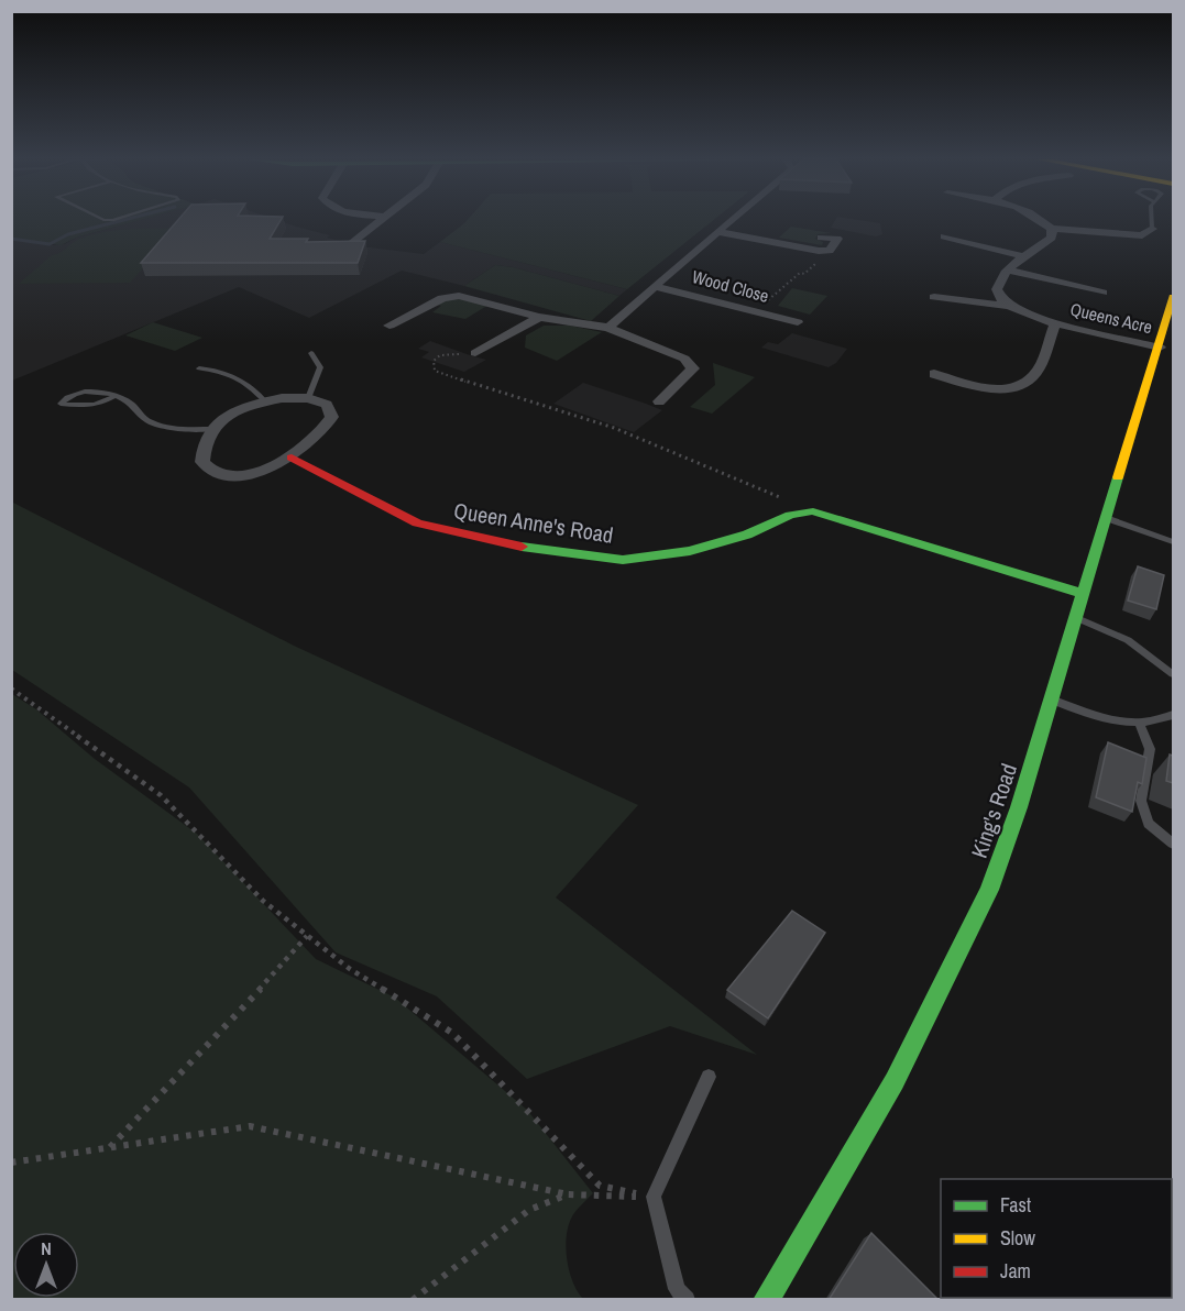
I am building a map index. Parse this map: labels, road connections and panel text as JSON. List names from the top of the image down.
{
  "streets": {
    "street": [
      "Wood Close",
      "Queens Acre",
      "Queen Anne's Road",
      "King's Road"
    ]
  },
  "crossings": [
    ["Queens Acre", "King's Road"]
  ],
  "legend": ["Fast", "Slow", "Jam"],
  "north": "top"
}
